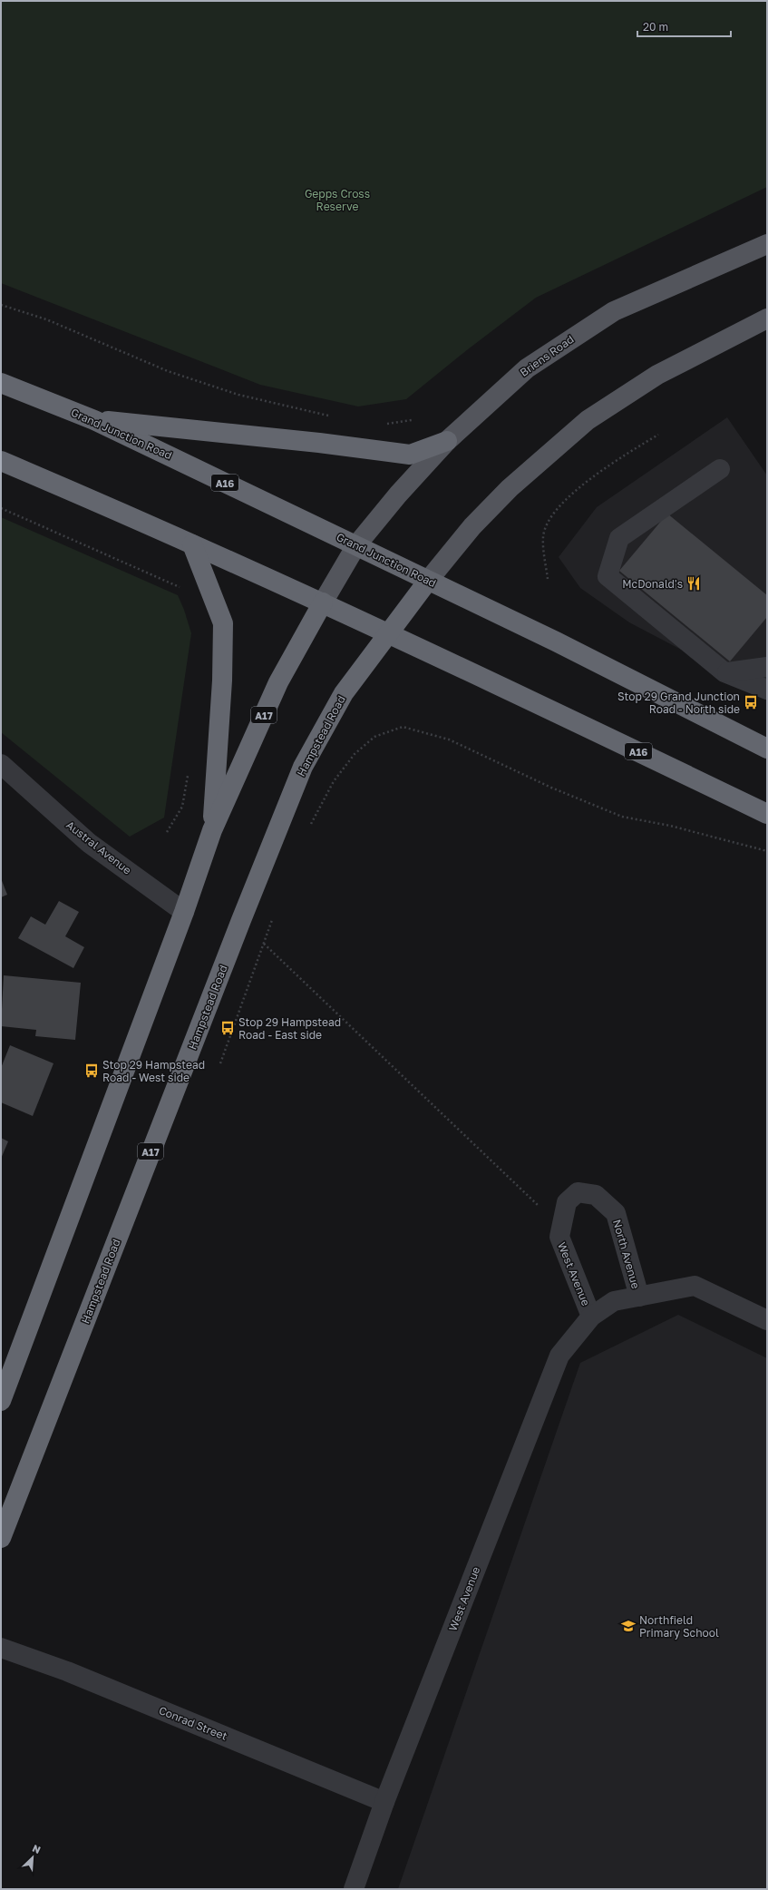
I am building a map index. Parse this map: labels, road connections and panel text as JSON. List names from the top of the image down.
{
  "streets": {
    "highway": [
      "Grand Junction Road",
      "A16",
      "A17",
      "Hampstead Road"
    ],
    "main road": ["Briens Road"],
    "street": [
      "Austral Avenue",
      "North Avenue",
      "West Avenue",
      "Conrad Street"
    ]
  },
  "crossings": [
    ["Briens Road", "Grand Junction Road"],
    ["Briens Road", "A17"],
    ["Grand Junction Road", "A17"],
    ["A16", "A17"],
    ["A16", "Hampstead Road"],
    ["A17", "Hampstead Road"],
    ["A17", "Austral Avenue"],
    ["North Avenue", "West Avenue"],
    ["West Avenue", "Conrad Street"]
  ],
  "parks": ["Gepps Cross Reserve"],
  "places": {
    "restaurant": ["McDonald's"],
    "bus stop": ["Stop 29 Grand Junction Road - North side", "Stop 29 Hampstead Road - East side", "Stop 29 Hampstead Road - West side"],
    "school or university": ["Northfield Primary School"]
  },
  "scale_bar": "20 m",
  "north": "top right"
}
